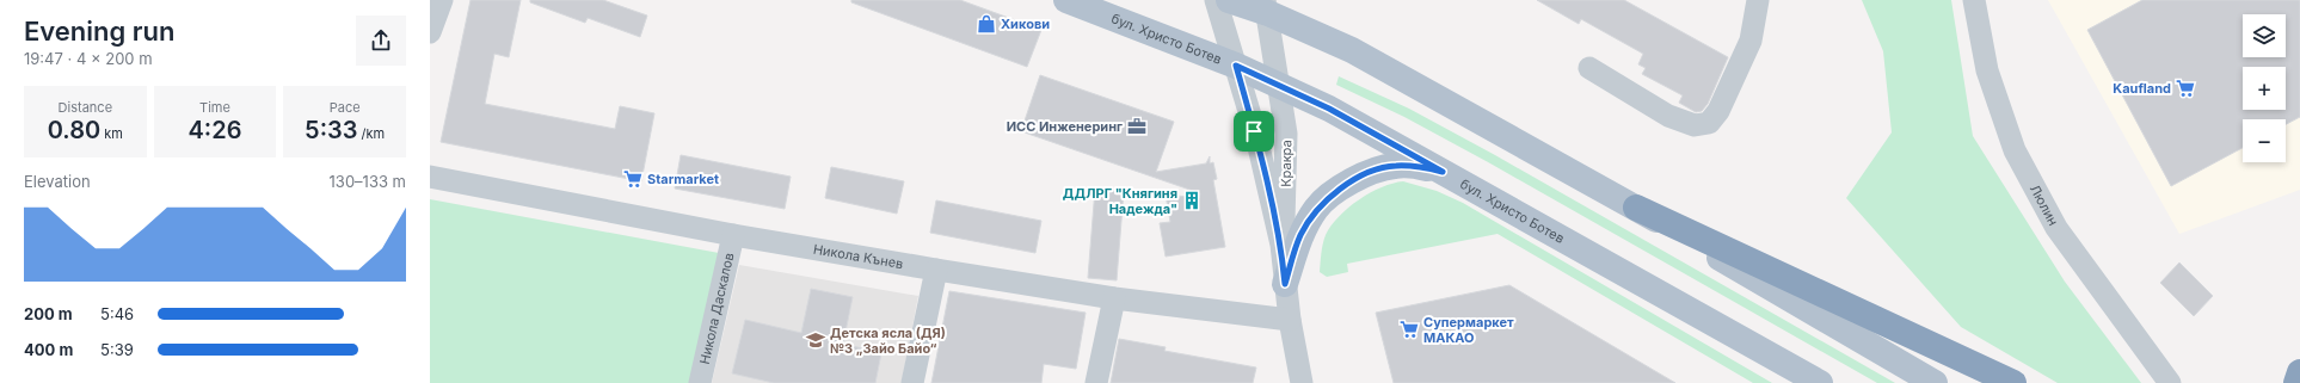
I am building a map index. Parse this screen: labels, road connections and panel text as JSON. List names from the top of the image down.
{
  "streets": {
    "main road": ["бул. Христо Ботев"],
    "street": [
      "Кракра",
      "Люлин",
      "Никола Кънев",
      "Никола Даскалов"
    ]
  },
  "crossings": [
    ["бул. Христо Ботев", "Кракра"],
    ["Кракра", "Никола Кънев"],
    ["Никола Кънев", "Никола Даскалов"]
  ],
  "places": {
    "shop": ["Хикови"],
    "supermarket": ["Kaufland", "Starmarket", "Супермаркет МАКАО"],
    "office": ["ИСС Инженеринг"],
    "building": ["ДДЛРГ \"Княгиня Надежда\""],
    "school or university": ["Детска ясла (ДЯ) №3 „Зайо Байо“"]
  },
  "page": {
    "heading": ["Evening run", "19:47 · 4 × 200 m"],
    "map_buttons": ["+", "−"],
    "stats": [
      ["Distance", "0.80 km"],
      ["Time", "4:26"],
      ["Pace", "5:33 /km"]
    ],
    "chart": ["Elevation", "130–133 m"],
    "list": [
      {
        "name": "200 m",
        "note": "5:46"
      },
      {
        "name": "400 m",
        "note": "5:39"
      }
    ]
  }
}
